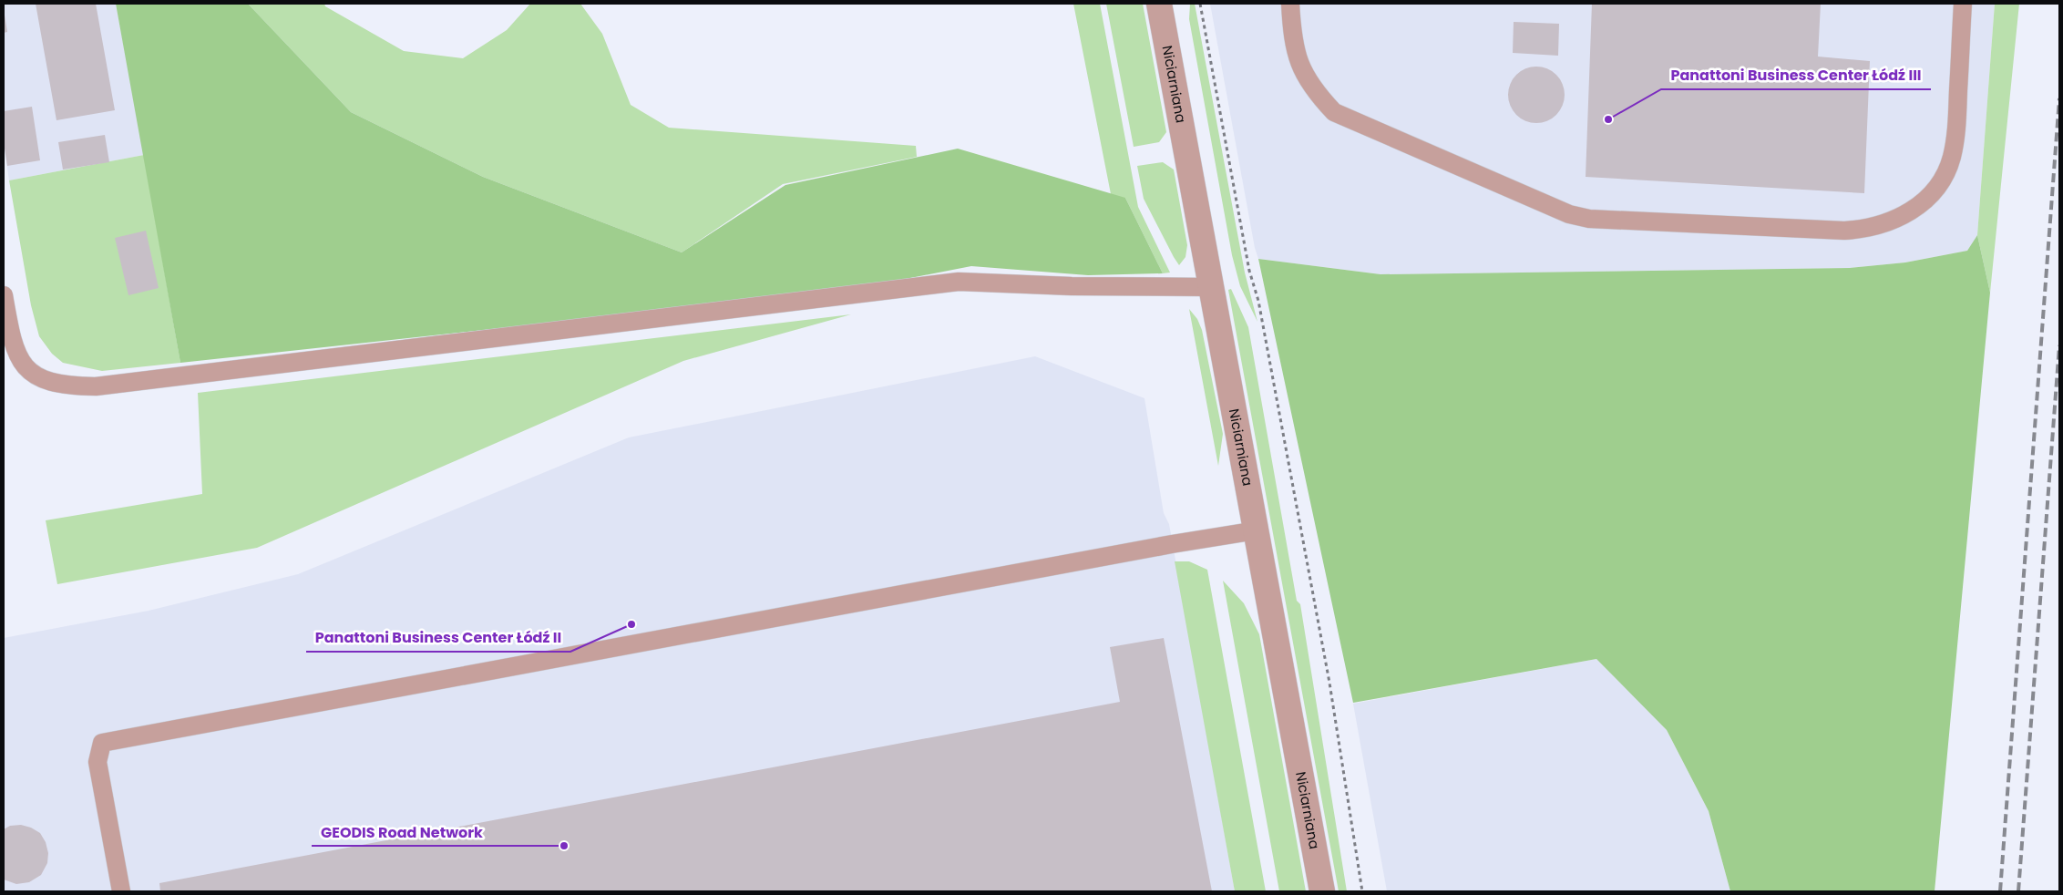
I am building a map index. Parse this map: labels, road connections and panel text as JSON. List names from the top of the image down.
{
  "streets": {
    "street": ["Niciarniana"]
  },
  "places": ["Panattoni Business Center Łódź III", "Panattoni Business Center Łódź II", "GEODIS Road Network"]
}
